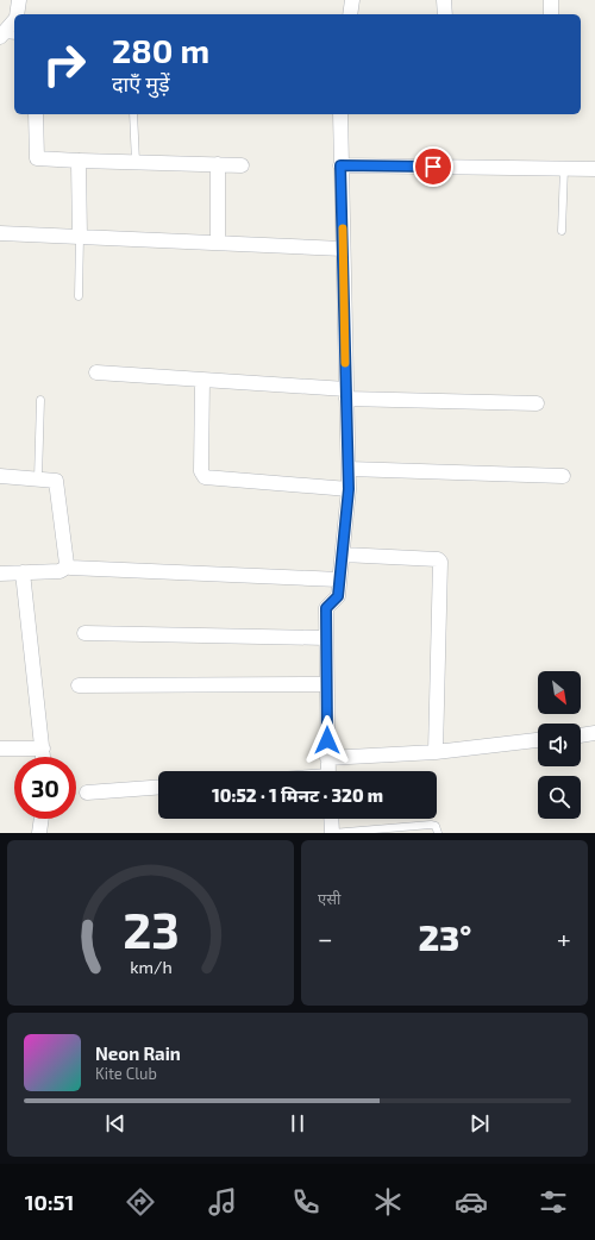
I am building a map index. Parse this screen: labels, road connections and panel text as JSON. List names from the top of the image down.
{
  "north": "bottom right",
  "page": {
    "turn": ["280 m", "दाएँ मुड़ें"],
    "limit": "30",
    "trip": "10:52 · 1 मिनट · 320 m",
    "tile": "एसी",
    "heat": ["−", "23°", "+"],
    "song": ["Neon Rain", "Kite Club"],
    "tabs": "10:51",
    "gauge": ["23", "km/h"]
  }
}
